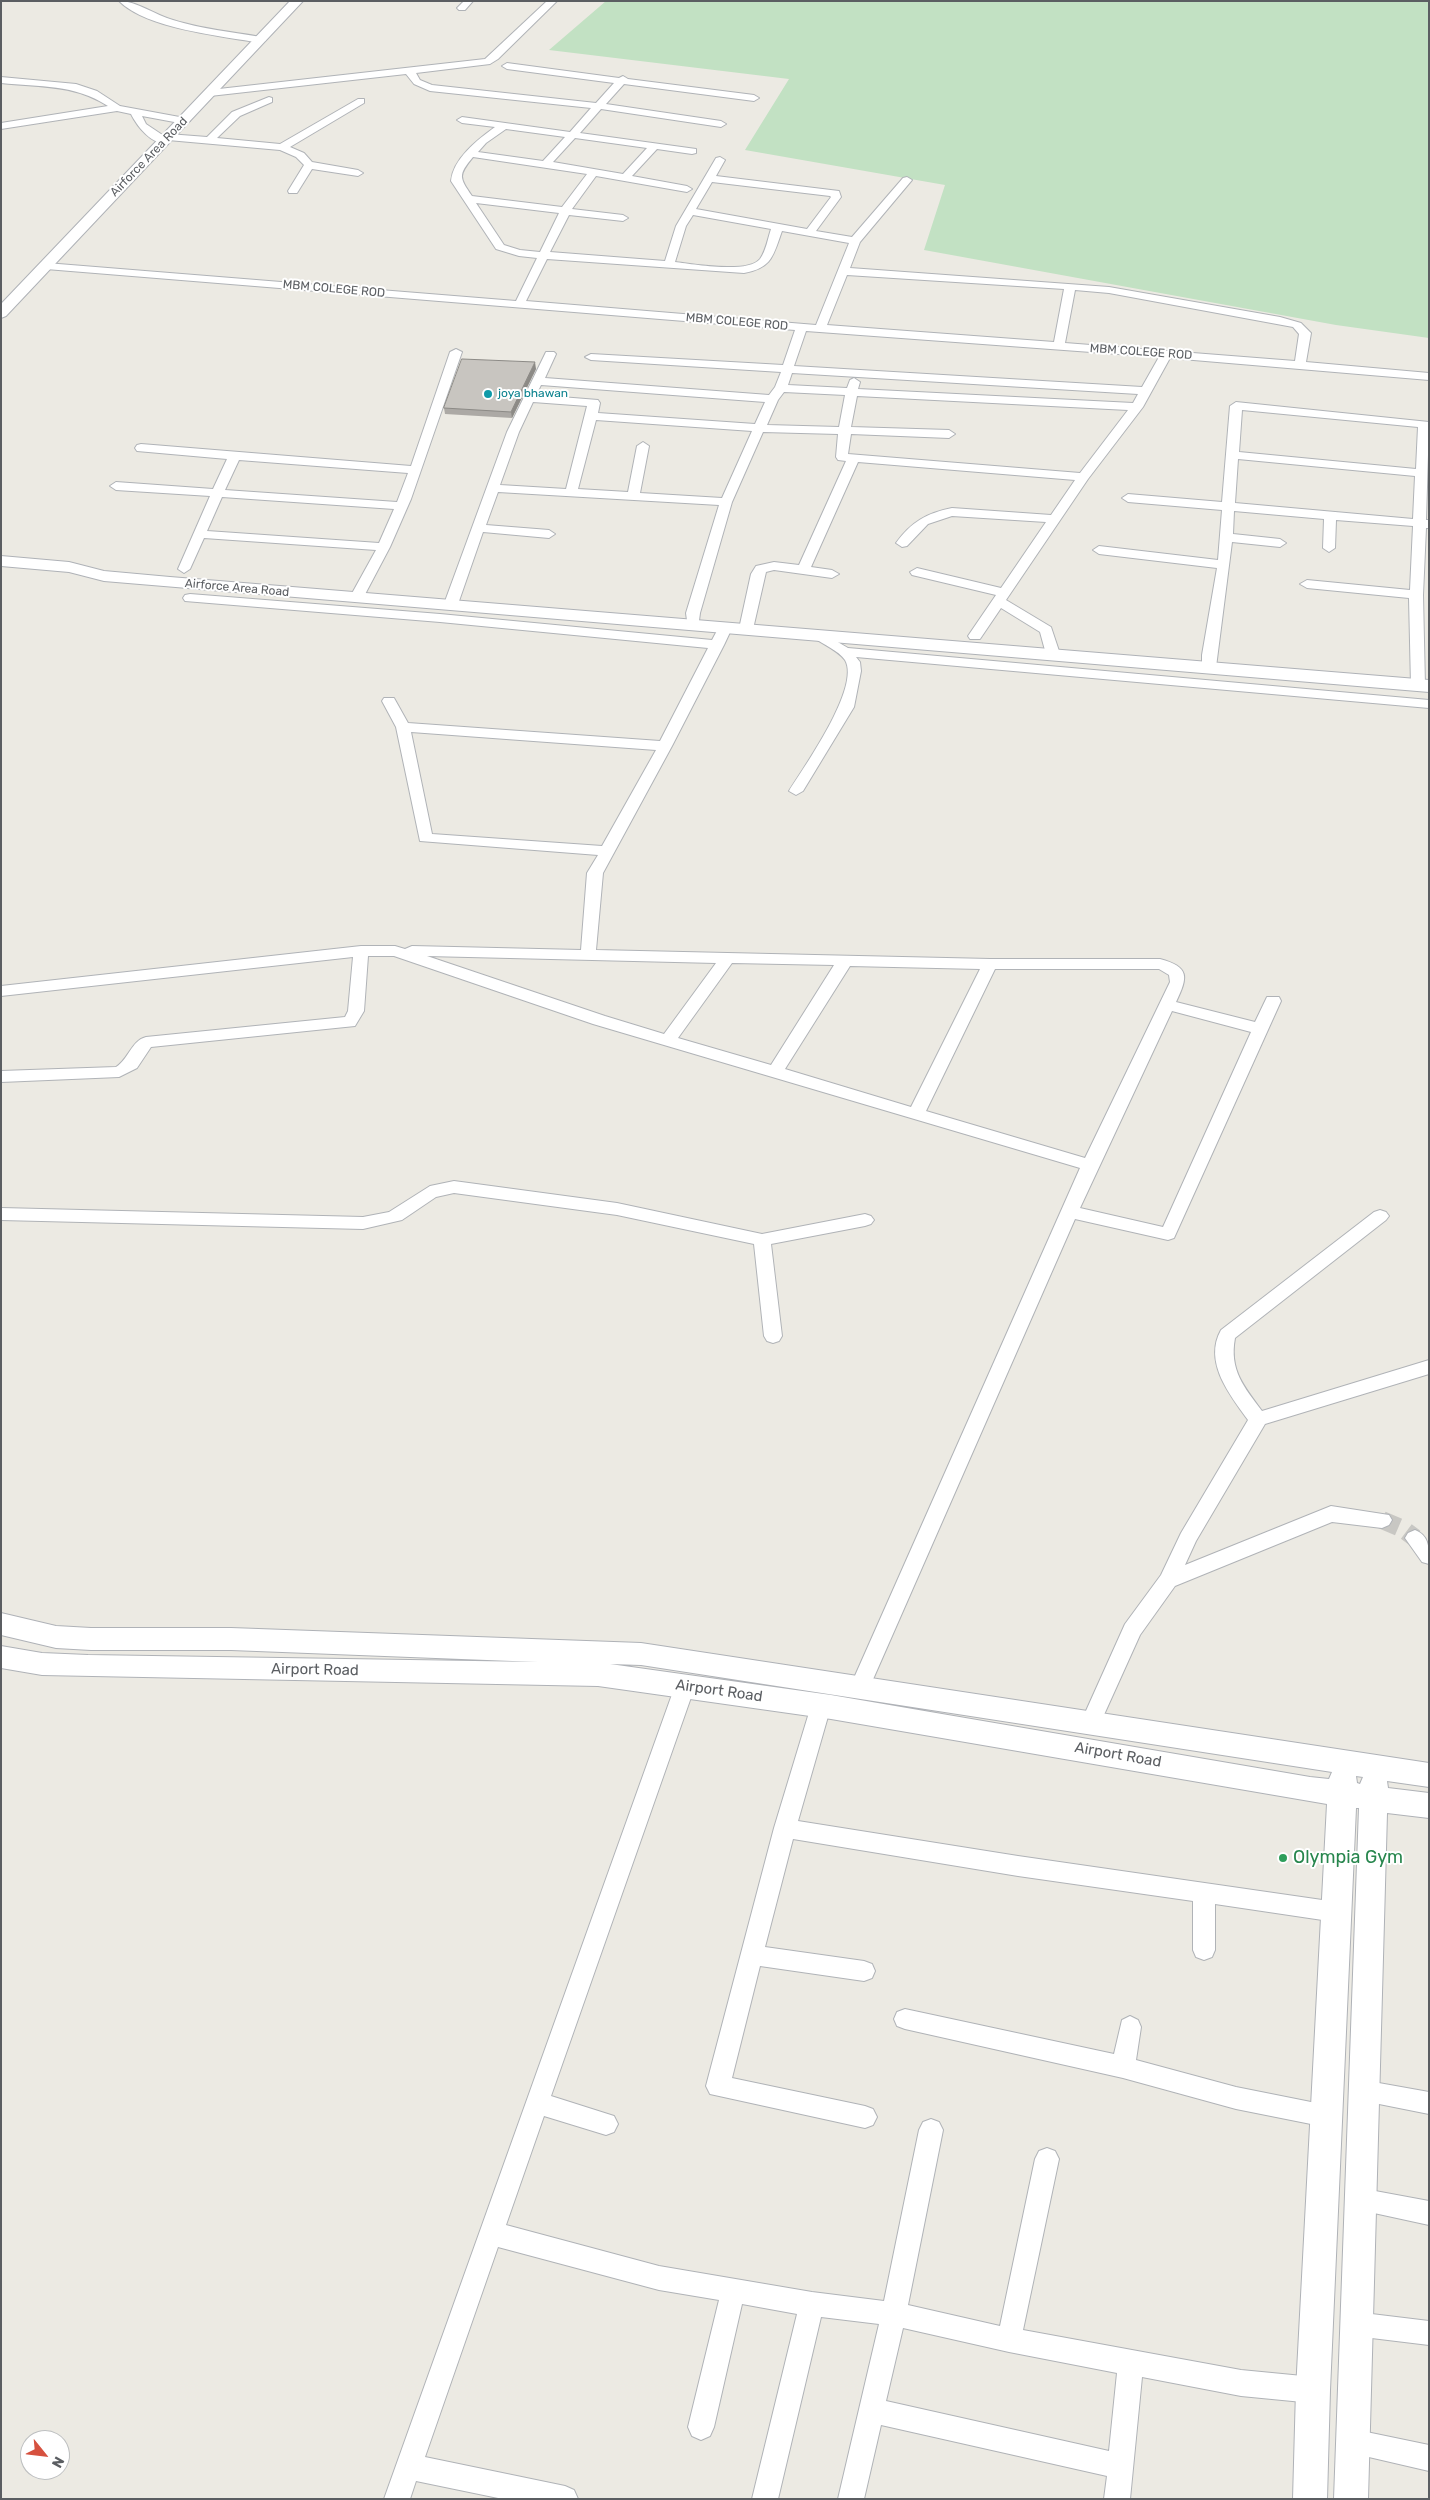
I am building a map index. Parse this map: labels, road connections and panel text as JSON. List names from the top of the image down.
{
  "streets": {
    "street": ["Airforce Area Road", "MBM COLEGE ROD", "Airport Road"]
  },
  "crossings": [
    ["Airforce Area Road", "MBM COLEGE ROD"]
  ],
  "places": ["joya bhawan", "Olympia Gym"],
  "north": "bottom right"
}
